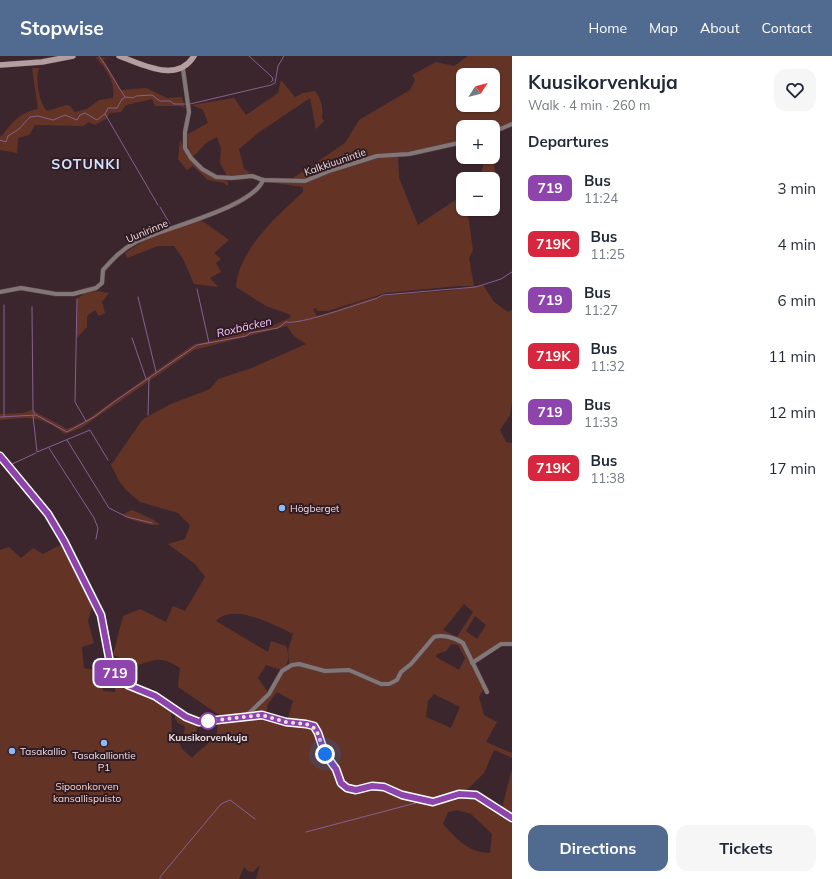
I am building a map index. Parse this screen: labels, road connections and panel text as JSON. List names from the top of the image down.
{
  "streets": {
    "street": ["Kalkkiuunintie", "Uunirinne"]
  },
  "crossings": [
    ["Kalkkiuunintie", "Uunirinne"]
  ],
  "districts": ["SOTUNKI"],
  "water": ["Roxbäcken"],
  "parks": ["Sipoonkorven kansallispuisto"],
  "places": [
    "Högberget",
    "Kuusikorvenkuja",
    "Tasakalliontie P1",
    "Tasakallio"
  ],
  "lines": ["bus line 719"],
  "north": "top right",
  "page": {
    "header": "Stopwise",
    "nav": [
      "Home",
      "Map",
      "About",
      "Contact"
    ],
    "on_map": "719",
    "heading": [
      ["Kuusikorvenkuja", "Walk · 4 min · 260 m"],
      "Departures"
    ],
    "map_buttons": ["+", "−"],
    "list": [
      {
        "mark": "719",
        "name": "Bus",
        "note": "11:24",
        "value": "3 min"
      },
      {
        "mark": "719K",
        "name": "Bus",
        "note": "11:25",
        "value": "4 min"
      },
      {
        "mark": "719",
        "name": "Bus",
        "note": "11:27",
        "value": "6 min"
      },
      {
        "mark": "719K",
        "name": "Bus",
        "note": "11:32",
        "value": "11 min"
      },
      {
        "mark": "719",
        "name": "Bus",
        "note": "11:33",
        "value": "12 min"
      },
      {
        "mark": "719K",
        "name": "Bus",
        "note": "11:38",
        "value": "17 min"
      }
    ],
    "buttons": ["Directions", "Tickets"]
  }
}
